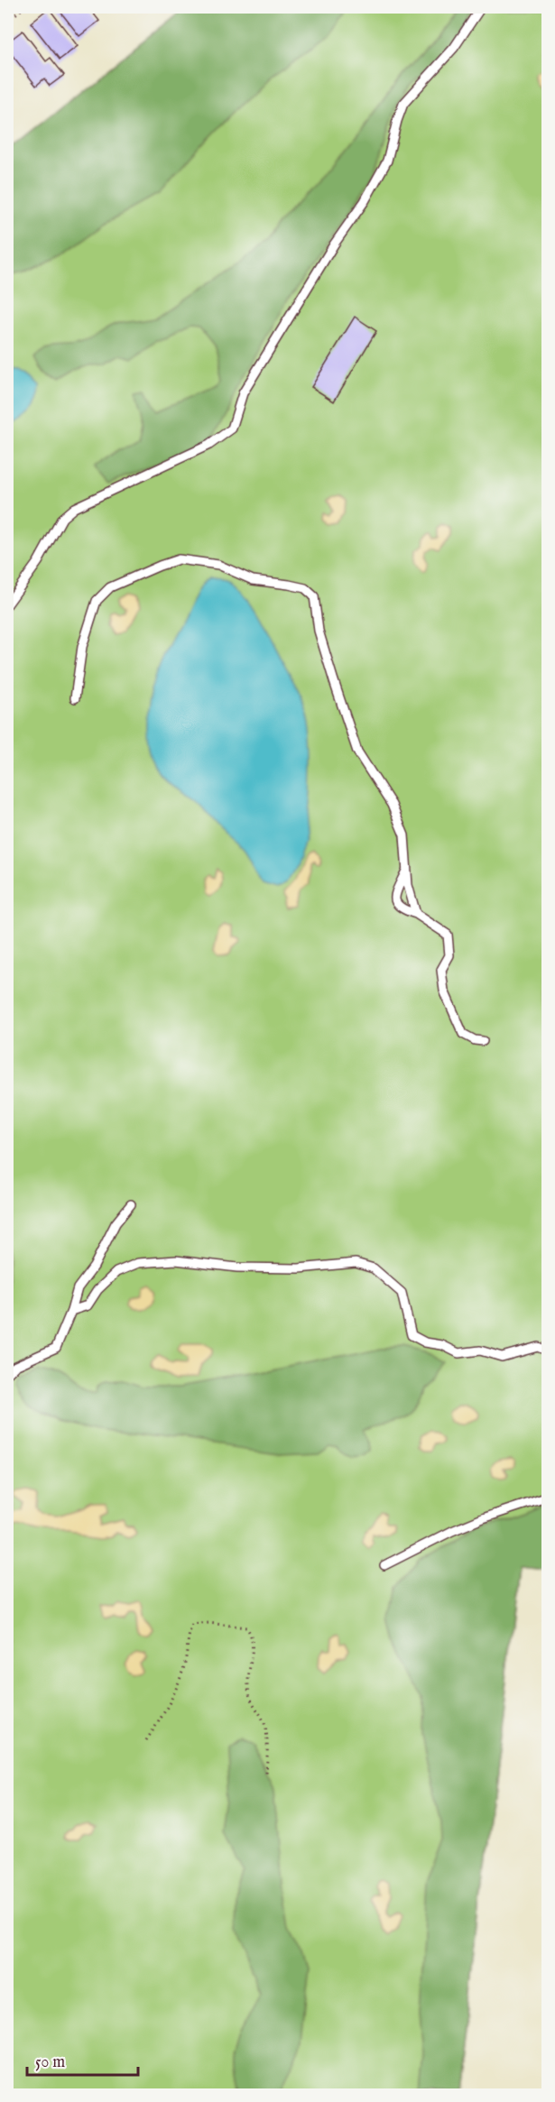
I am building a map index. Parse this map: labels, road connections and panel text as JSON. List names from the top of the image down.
{
  "scale_bar": "50 m"
}
